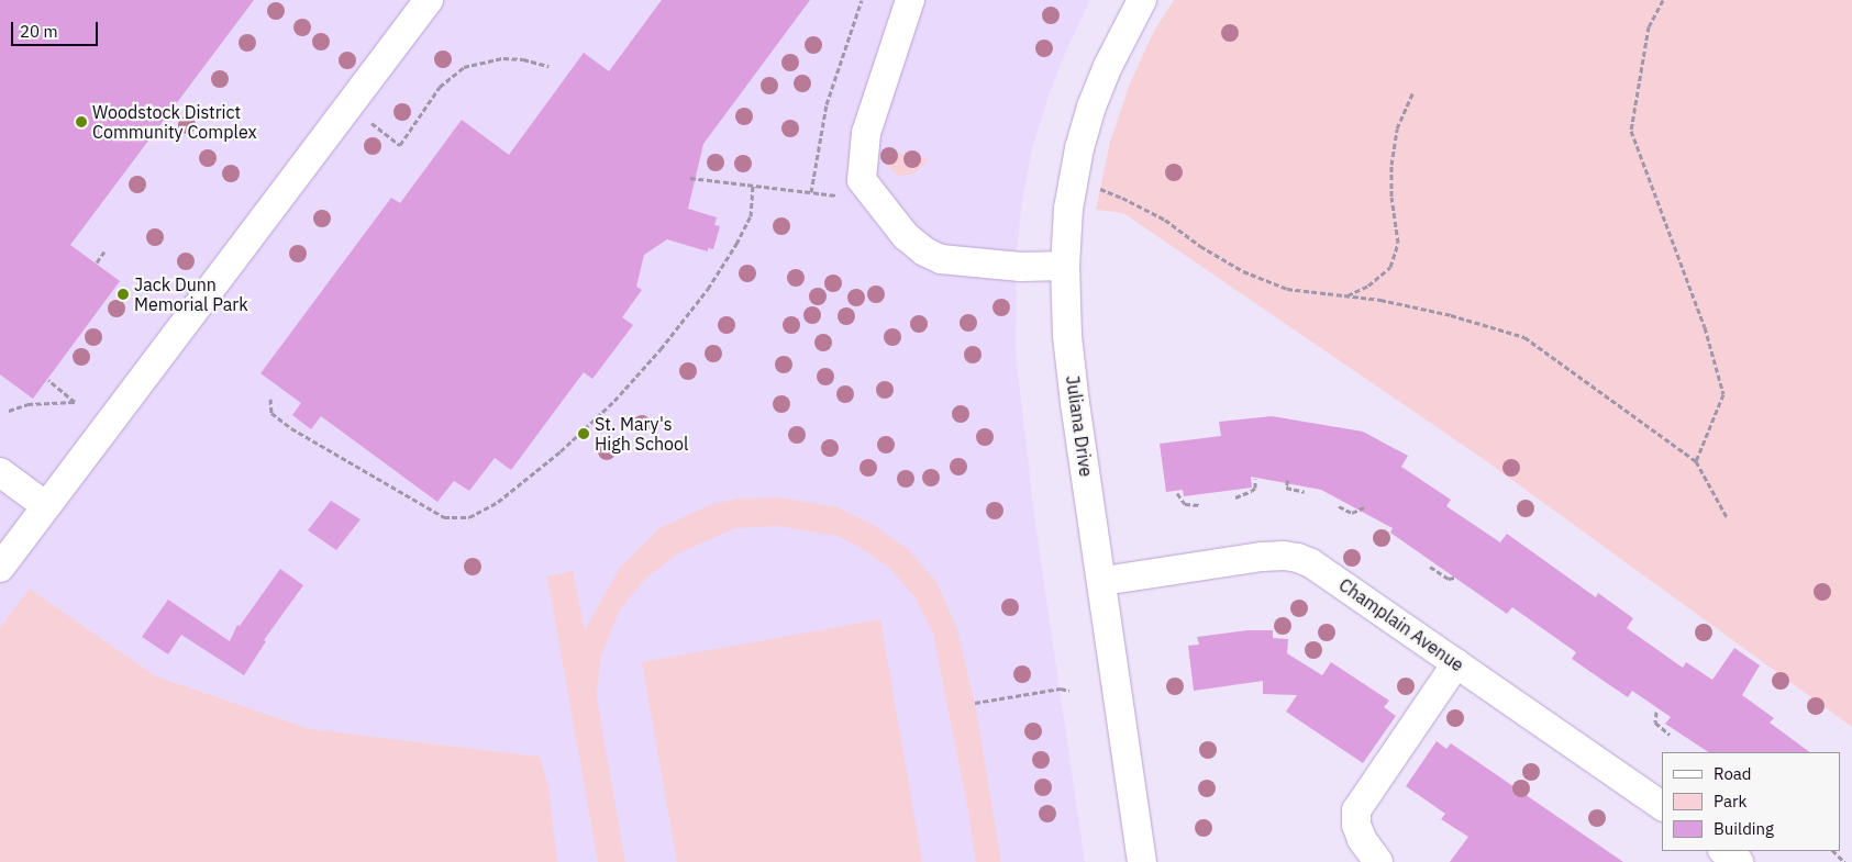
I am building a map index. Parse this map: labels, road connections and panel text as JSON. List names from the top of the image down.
{
  "streets": {
    "street": ["Juliana Drive", "Champlain Avenue"]
  },
  "crossings": [
    ["Juliana Drive", "Champlain Avenue"]
  ],
  "places": ["Woodstock District Community Complex", "Jack Dunn Memorial Park", "St. Mary's High School"],
  "legend": ["Road", "Park", "Building"],
  "scale_bar": "20 m"
}
